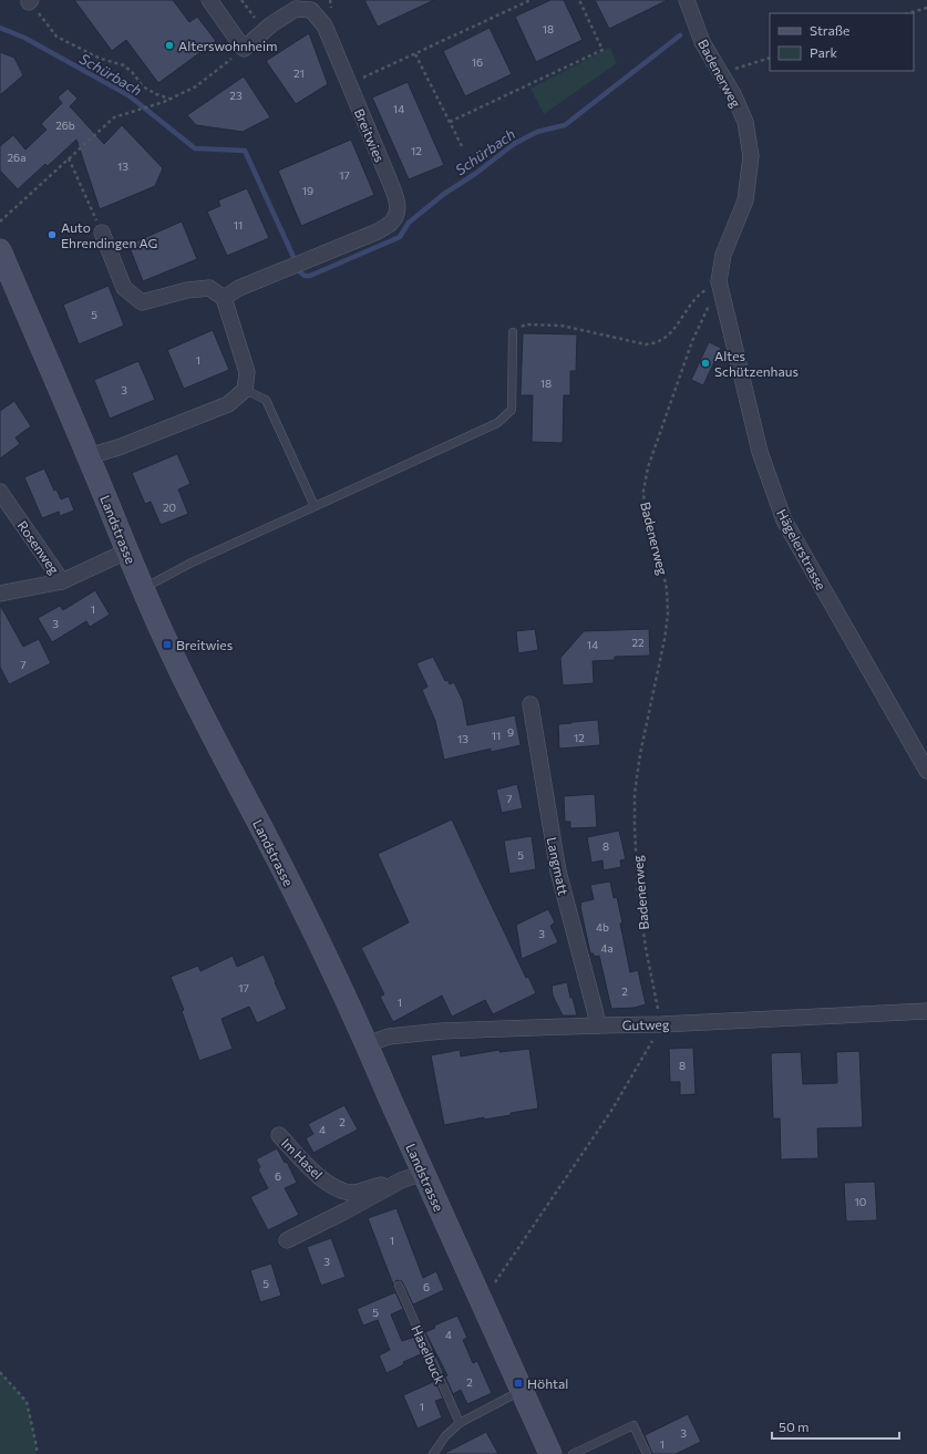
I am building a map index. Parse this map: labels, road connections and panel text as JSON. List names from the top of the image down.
{
  "streets": {
    "main road": ["Landstrasse"],
    "street": [
      "Badenerweg",
      "Breitwies",
      "Rosenweg",
      "Hägelerstrasse",
      "Langmatt",
      "Gutweg",
      "Im Hasel"
    ],
    "lane": ["Haselbuck"]
  },
  "crossings": [
    ["Badenerweg", "Hägelerstrasse"],
    ["Badenerweg", "Gutweg"],
    ["Landstrasse", "Gutweg"],
    ["Landstrasse", "Im Hasel"],
    ["Langmatt", "Gutweg"]
  ],
  "water": ["Schürbach"],
  "places": {
    "other": ["Alterswohnheim", "Auto Ehrendingen AG", "Altes Schützenhaus"],
    "transit": ["Breitwies", "Höhtal"]
  },
  "house_numbers": [
    "18",
    "16",
    "21",
    "23",
    "14",
    "26b",
    "12",
    "26a",
    "13",
    "17",
    "19",
    "11",
    "5",
    "1",
    "18",
    "3",
    "20",
    "1",
    "3",
    "22",
    "14",
    "7",
    "9",
    "11",
    "12",
    "13",
    "7",
    "8",
    "5",
    "4b",
    "3",
    "4a",
    "17",
    "2",
    "1",
    "8",
    "2",
    "4",
    "6",
    "10",
    "1",
    "3",
    "5",
    "6",
    "5",
    "4",
    "2",
    "1",
    "3",
    "1"
  ],
  "legend": ["Straße", "Park"],
  "scale_bar": "50 m"
}
